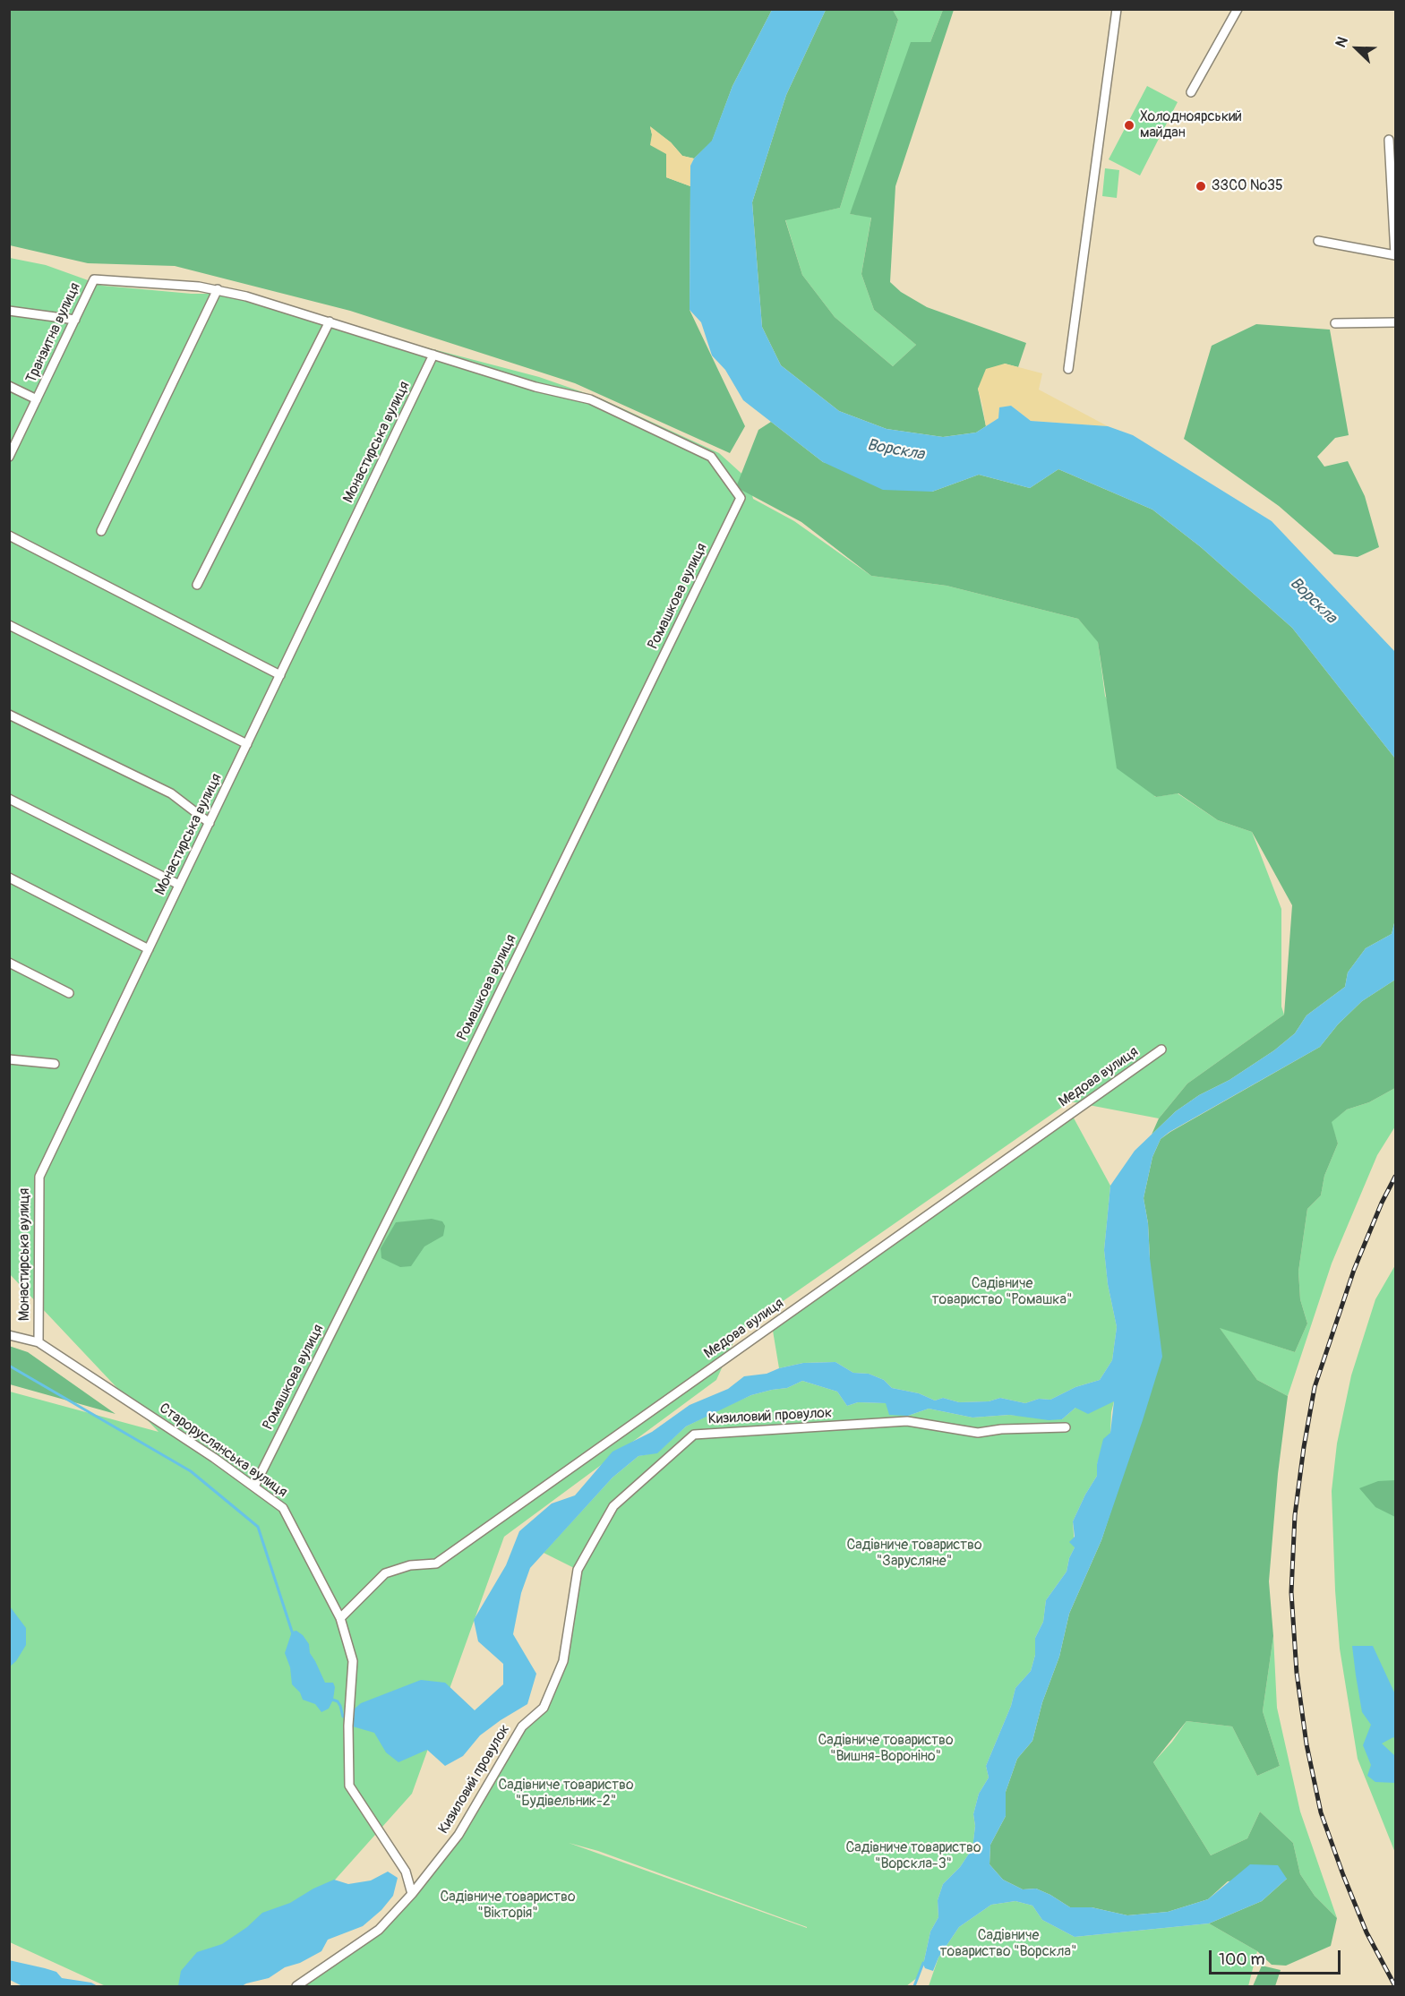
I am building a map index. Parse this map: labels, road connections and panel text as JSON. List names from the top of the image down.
{
  "streets": {
    "street": [
      "Транзитна вулиця",
      "Монастирська вулиця",
      "Ромашкова вулиця",
      "Медова вулиця",
      "Кизиловий провулок",
      "Староруслянська вулиця"
    ]
  },
  "crossings": [
    ["Монастирська вулиця", "Ромашкова вулиця"],
    ["Монастирська вулиця", "Староруслянська вулиця"],
    ["Ромашкова вулиця", "Староруслянська вулиця"],
    ["Медова вулиця", "Староруслянська вулиця"],
    ["Кизиловий провулок", "Староруслянська вулиця"]
  ],
  "water": ["Ворскла"],
  "parks": [
    "Садівниче товариство \"Ромашка\"",
    "Садівниче товариство \"Зарусляне\"",
    "Садівниче товариство \"Вишня-Вороніно\"",
    "Садівниче товариство \"Будівельник-2\"",
    "Садівниче товариство \"Ворскла-3\"",
    "Садівниче товариство \"Вікторія\"",
    "Садівниче товариство \"Ворскла\""
  ],
  "places": ["Холодноярський майдан", "ЗЗСО №35"],
  "scale_bar": "100 m",
  "north": "top left"
}
